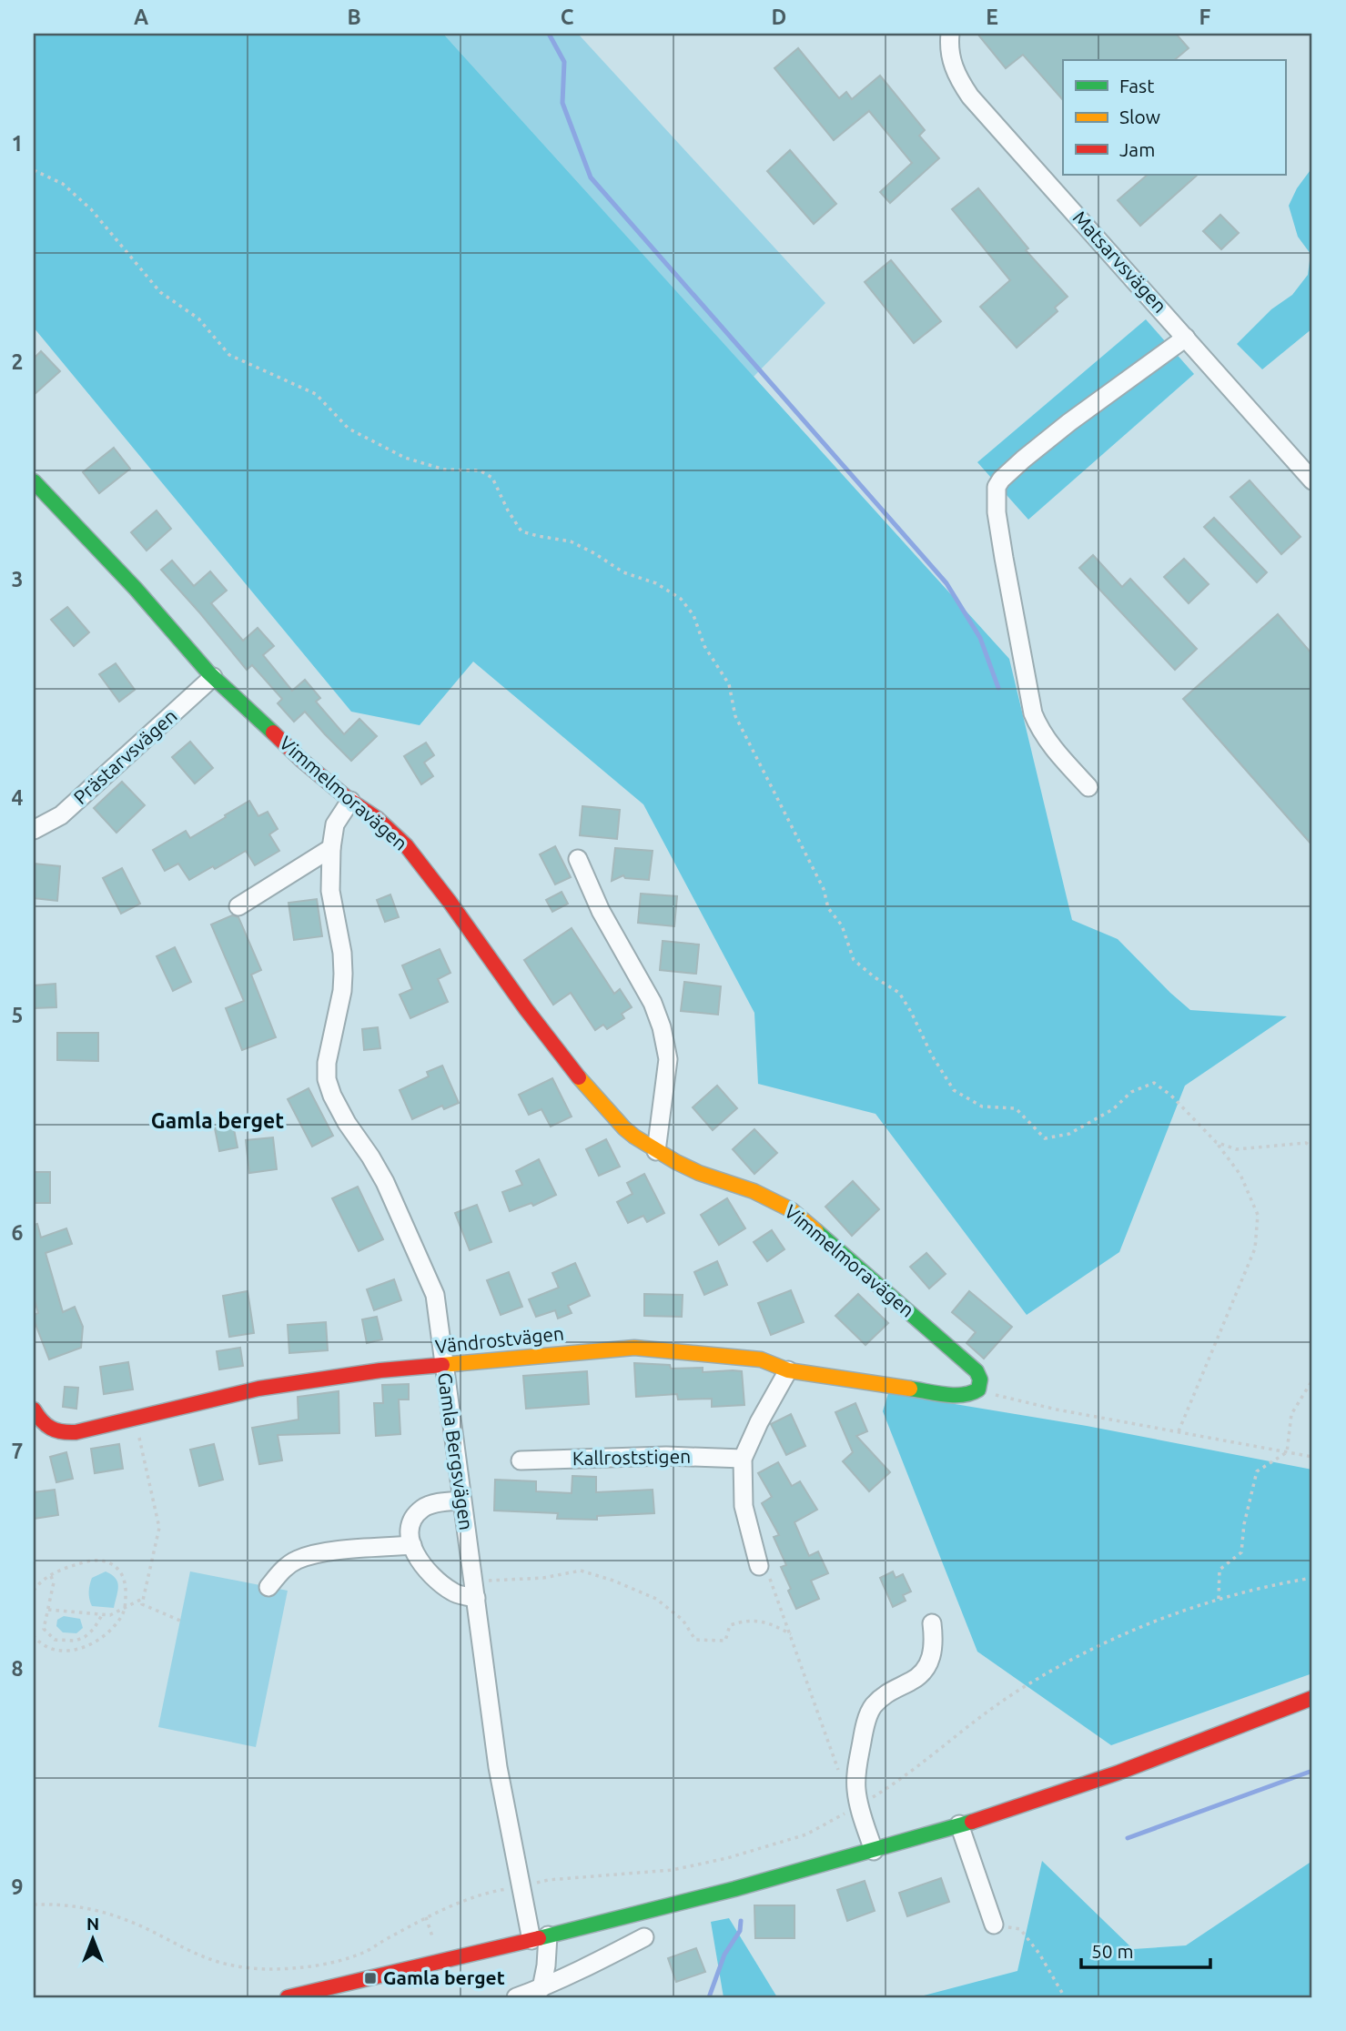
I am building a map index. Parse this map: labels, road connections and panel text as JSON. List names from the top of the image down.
{
  "streets": {
    "street": [
      "Matsarvsvägen",
      "Prästarvsvägen",
      "Vimmelmoravägen",
      "Vändrostvägen",
      "Gamla Bergsvägen",
      "Kallroststigen"
    ]
  },
  "crossings": [
    ["Prästarvsvägen", "Vimmelmoravägen"],
    ["Vimmelmoravägen", "Vändrostvägen"],
    ["Vimmelmoravägen", "Gamla Bergsvägen"],
    ["Vändrostvägen", "Gamla Bergsvägen"]
  ],
  "districts": ["Gamla berget"],
  "places": {
    "transit": ["Gamla berget"]
  },
  "legend": ["Fast", "Slow", "Jam"],
  "scale_bar": "50 m",
  "north": "top",
  "grid": {
    "columns": [
      "A",
      "B",
      "C",
      "D",
      "E",
      "F"
    ],
    "rows": [
      "1",
      "2",
      "3",
      "4",
      "5",
      "6",
      "7",
      "8",
      "9"
    ]
  }
}
